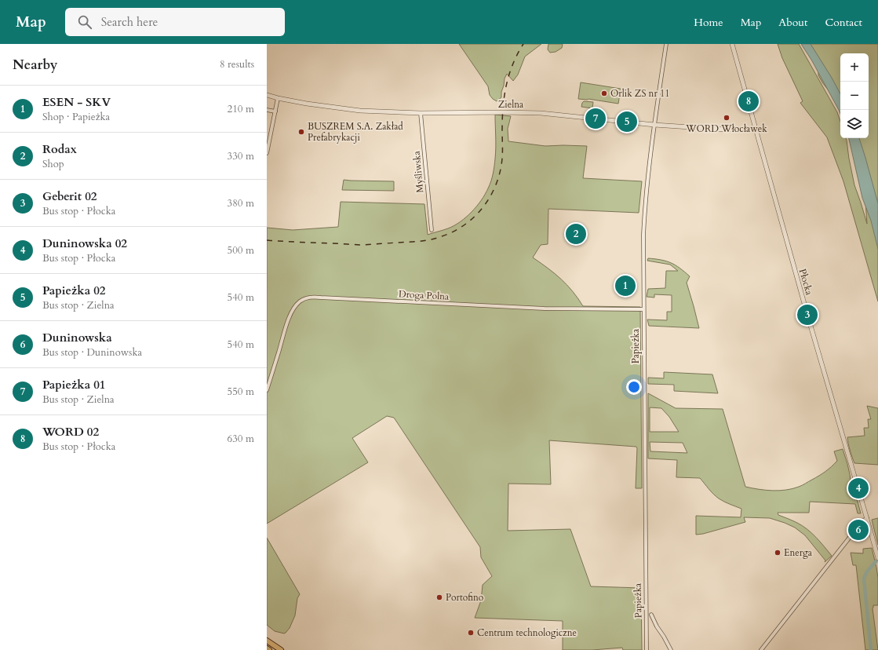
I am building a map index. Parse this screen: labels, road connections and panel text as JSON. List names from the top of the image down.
{
  "streets": {
    "street": [
      "Zielna",
      "Myśliwska",
      "Płocka",
      "Droga Polna",
      "Papieżka"
    ]
  },
  "crossings": [
    ["Zielna", "Myśliwska"],
    ["Zielna", "Płocka"],
    ["Zielna", "Papieżka"],
    ["Droga Polna", "Papieżka"]
  ],
  "places": [
    "Orlik ZS nr 11",
    "WORD Włocławek",
    "BUSZREM S.A. Zakład Prefabrykacji",
    "Energa",
    "Portofino",
    "Centrum technologiczne"
  ],
  "page": {
    "header": "Map",
    "search": "Search here",
    "nav": [
      "Home",
      "Map",
      "About",
      "Contact"
    ],
    "heading": ["Nearby", "8 results"],
    "map_buttons": ["+", "−"],
    "list": [
      {
        "mark": "1",
        "name": "ESEN - SKV",
        "note": "Shop · Papieżka",
        "value": "210 m"
      },
      {
        "mark": "2",
        "name": "Rodax",
        "note": "Shop",
        "value": "330 m"
      },
      {
        "mark": "3",
        "name": "Geberit 02",
        "note": "Bus stop · Płocka",
        "value": "380 m"
      },
      {
        "mark": "4",
        "name": "Duninowska 02",
        "note": "Bus stop · Płocka",
        "value": "500 m"
      },
      {
        "mark": "5",
        "name": "Papieżka 02",
        "note": "Bus stop · Zielna",
        "value": "540 m"
      },
      {
        "mark": "6",
        "name": "Duninowska",
        "note": "Bus stop · Duninowska",
        "value": "540 m"
      },
      {
        "mark": "7",
        "name": "Papieżka 01",
        "note": "Bus stop · Zielna",
        "value": "550 m"
      },
      {
        "mark": "8",
        "name": "WORD 02",
        "note": "Bus stop · Płocka",
        "value": "630 m"
      }
    ],
    "pins": [
      "8",
      "7",
      "5",
      "2",
      "1",
      "3",
      "4",
      "6"
    ]
  }
}
